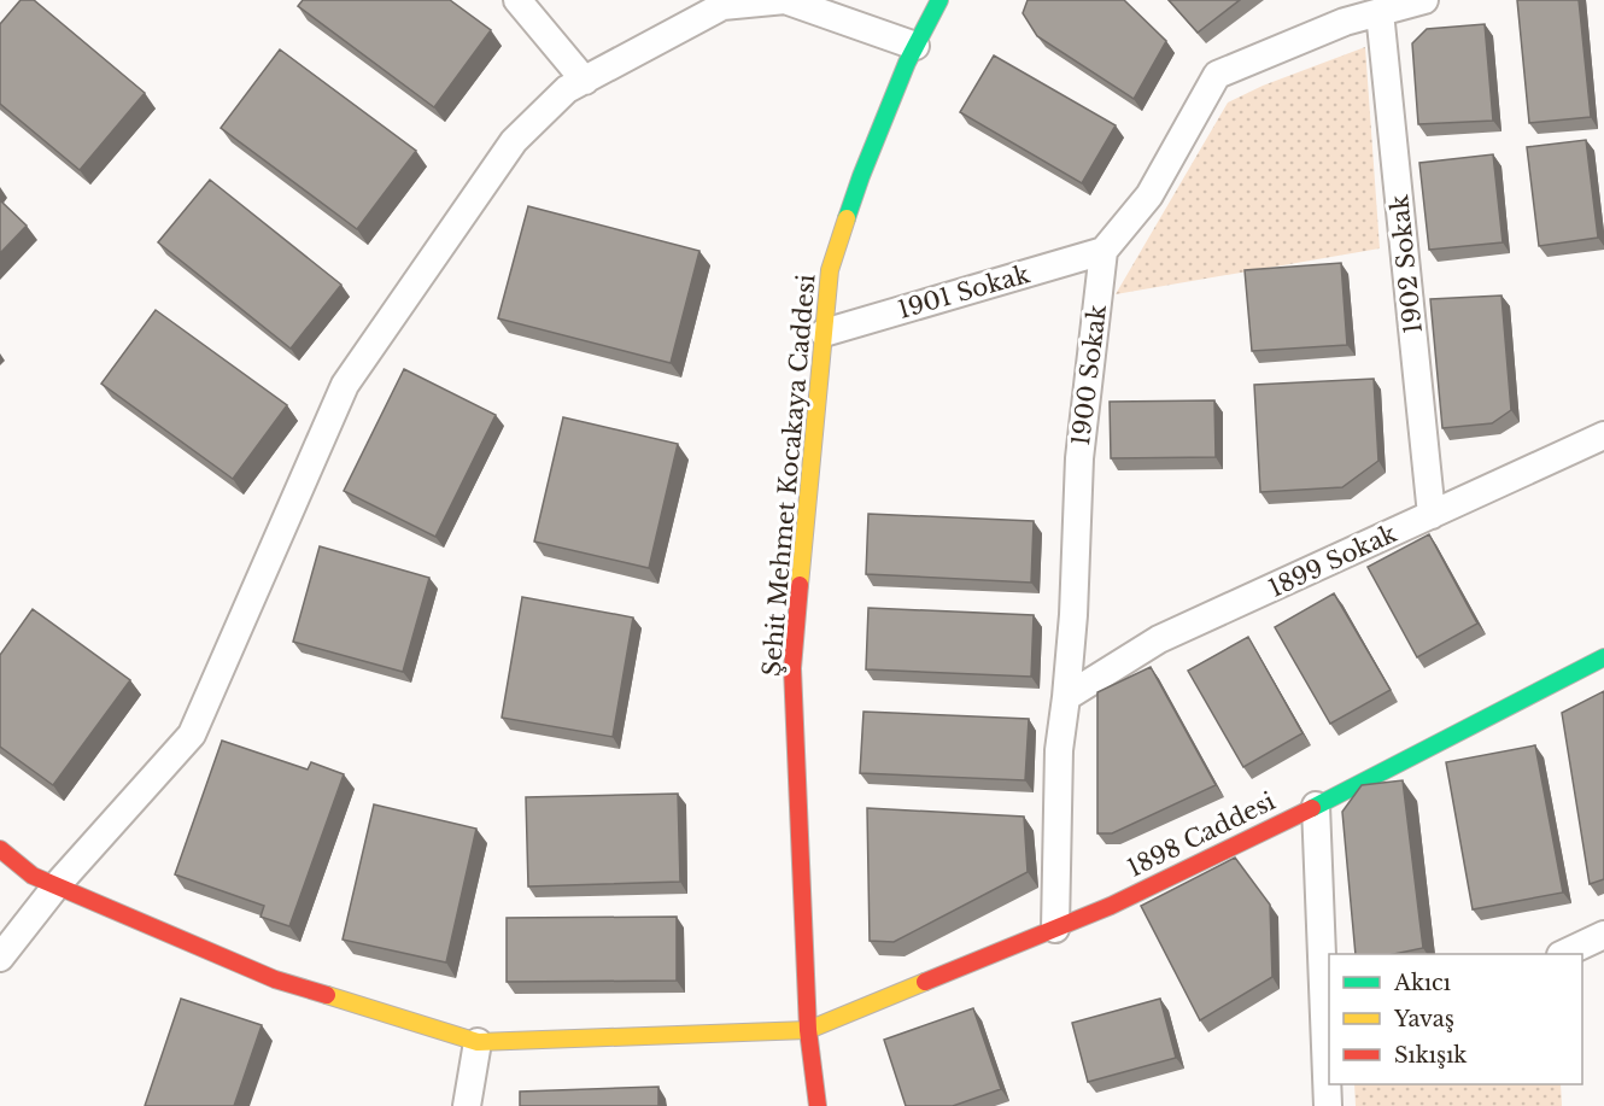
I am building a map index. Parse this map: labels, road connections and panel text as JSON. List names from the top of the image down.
{
  "streets": {
    "street": [
      "1902 Sokak",
      "1901 Sokak",
      "1900 Sokak",
      "Şehit Mehmet Kocakaya Caddesi",
      "1899 Sokak",
      "1898 Caddesi"
    ]
  },
  "crossings": [
    ["1902 Sokak", "1899 Sokak"],
    ["1901 Sokak", "1900 Sokak"],
    ["1901 Sokak", "Şehit Mehmet Kocakaya Caddesi"],
    ["1900 Sokak", "1899 Sokak"],
    ["1900 Sokak", "1898 Caddesi"],
    ["Şehit Mehmet Kocakaya Caddesi", "1898 Caddesi"]
  ],
  "legend": ["Akıcı", "Yavaş", "Sıkışık"]
}
